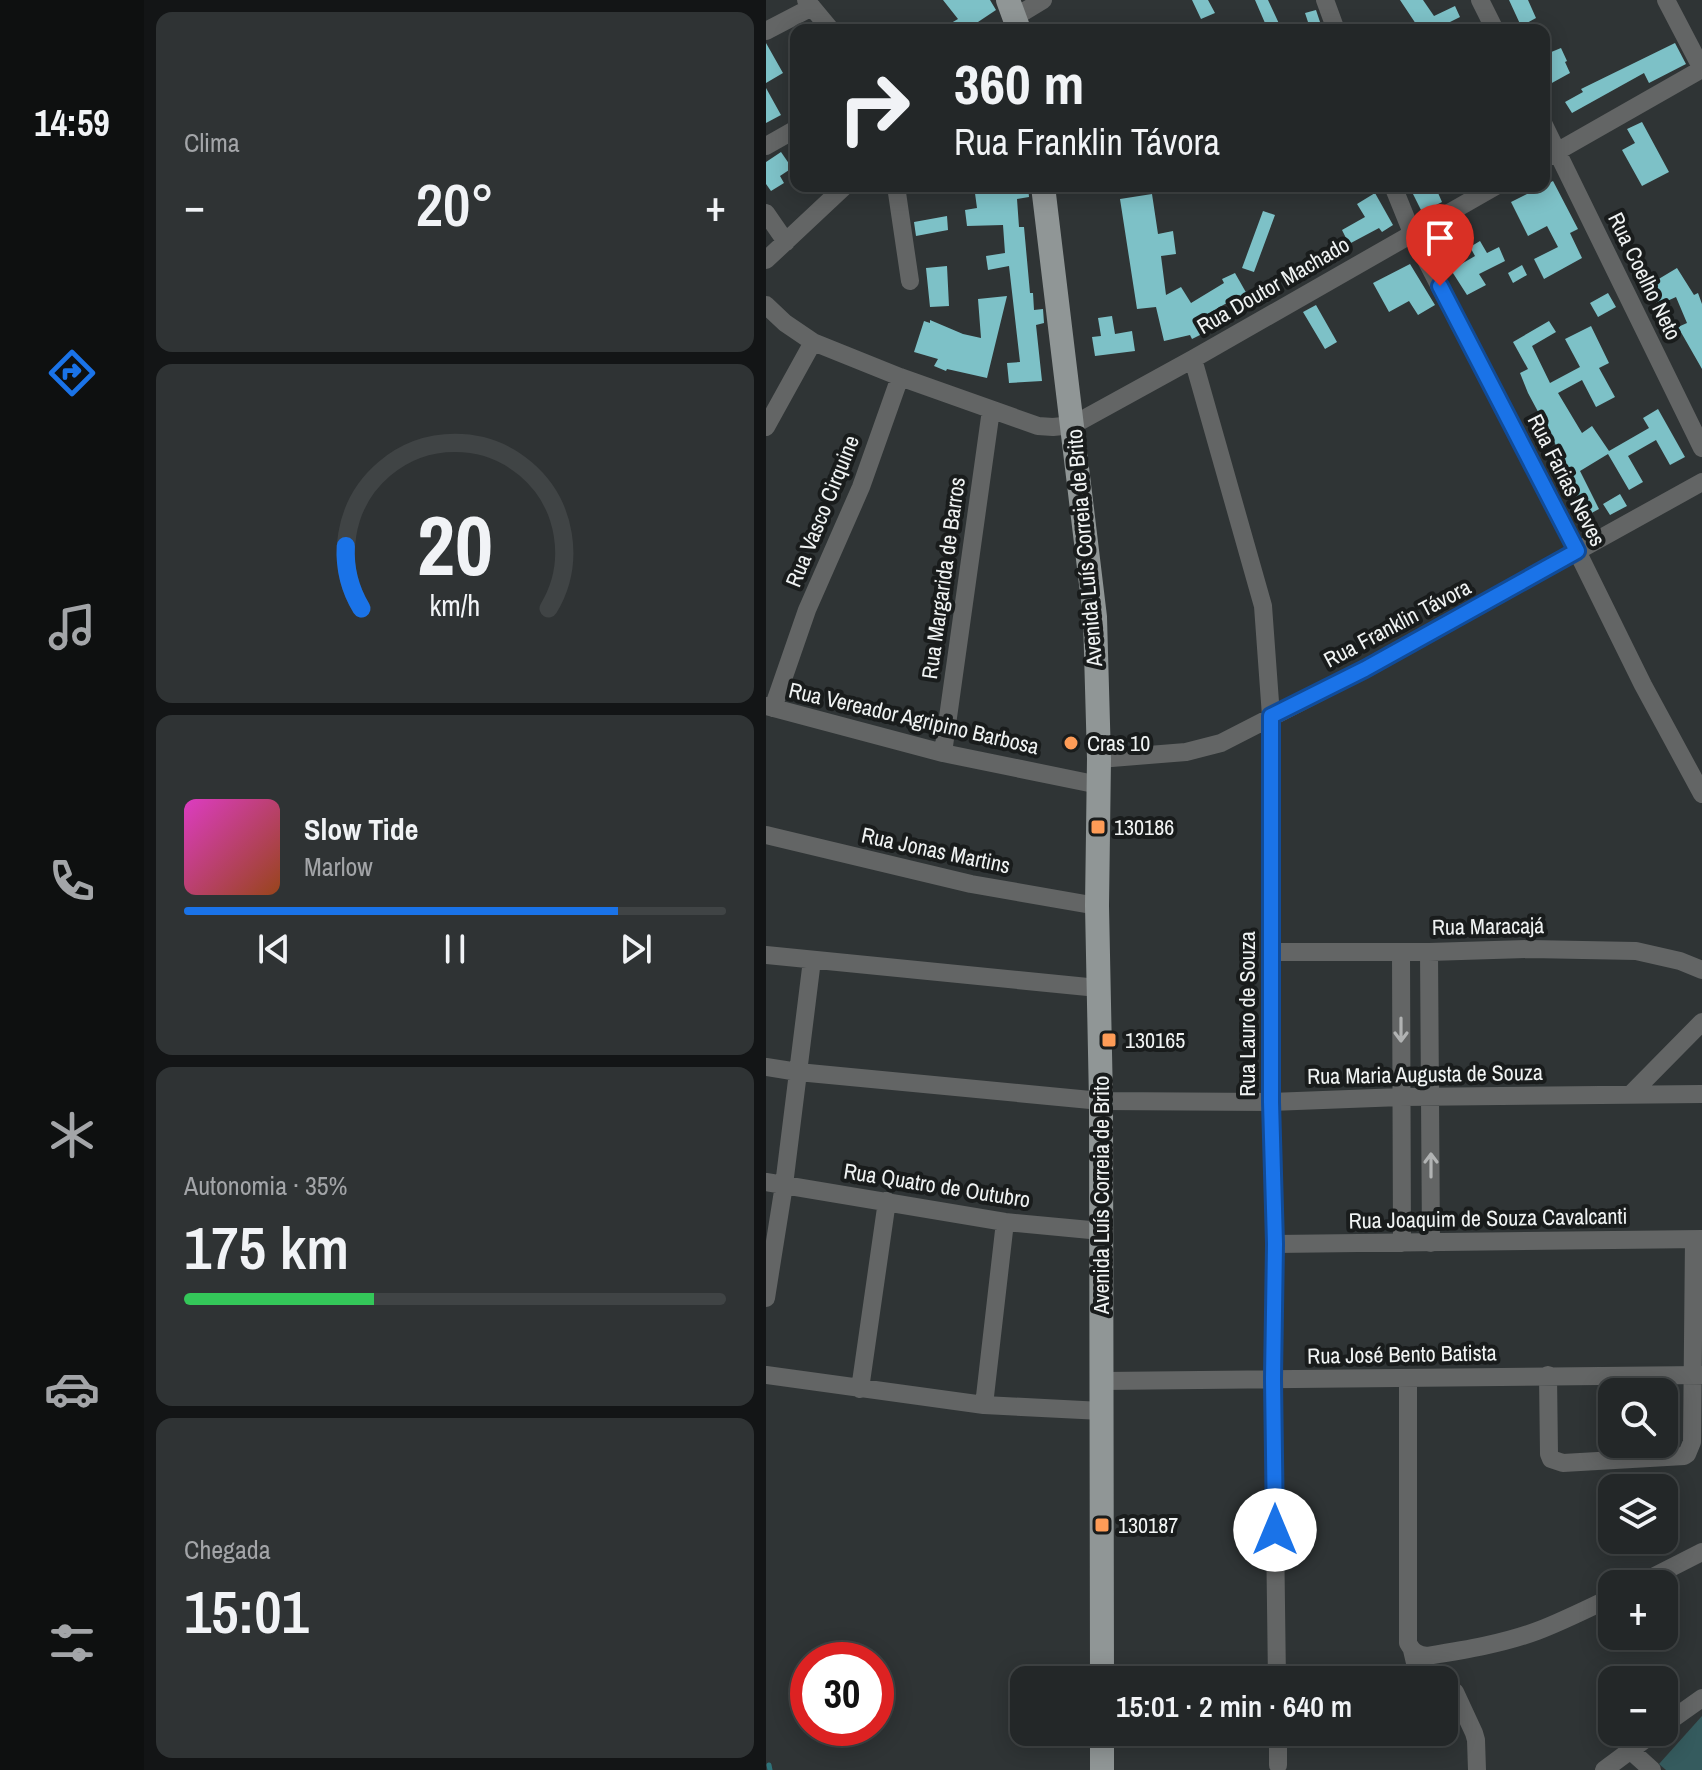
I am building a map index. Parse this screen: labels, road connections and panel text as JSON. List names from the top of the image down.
{
  "streets": {
    "main road": ["Avenida Luís Correia de Brito"],
    "street": [
      "Rua Coelho Neto",
      "Rua Doutor Machado",
      "Rua Farias Neves",
      "Rua Vasco Cirquine",
      "Rua Margarida de Barros",
      "Rua Franklin Távora",
      "Rua Vereador Agripino Barbosa",
      "Rua Jonas Martins",
      "Rua Maracajá",
      "Rua Lauro de Souza",
      "Rua Maria Augusta de Souza",
      "Rua Quatro de Outubro",
      "Rua Joaquim de Souza Cavalcanti",
      "Rua José Bento Batista"
    ]
  },
  "crossings": [
    ["Rua Doutor Machado", "Rua Farias Neves"],
    ["Rua Doutor Machado", "Avenida Luís Correia de Brito"],
    ["Rua Doutor Machado", "Rua Lauro de Souza"],
    ["Rua Farias Neves", "Rua Franklin Távora"],
    ["Rua Vasco Cirquine", "Rua Vereador Agripino Barbosa"],
    ["Avenida Luís Correia de Brito", "Rua Franklin Távora"],
    ["Avenida Luís Correia de Brito", "Rua Vereador Agripino Barbosa"],
    ["Avenida Luís Correia de Brito", "Rua Jonas Martins"],
    ["Avenida Luís Correia de Brito", "Rua Maria Augusta de Souza"],
    ["Avenida Luís Correia de Brito", "Rua Quatro de Outubro"],
    ["Avenida Luís Correia de Brito", "Rua José Bento Batista"],
    ["Rua Margarida de Barros", "Rua Vereador Agripino Barbosa"],
    ["Rua Franklin Távora", "Rua Lauro de Souza"],
    ["Rua Maracajá", "Rua Lauro de Souza"],
    ["Rua Lauro de Souza", "Rua Maria Augusta de Souza"],
    ["Rua Lauro de Souza", "Rua Joaquim de Souza Cavalcanti"],
    ["Rua Lauro de Souza", "Rua José Bento Batista"]
  ],
  "places": {
    "other": ["Cras 10"],
    "transit": ["130186", "130165", "130187"]
  },
  "page": {
    "tabs": "14:59",
    "tile": [
      "Clima",
      ["Autonomia · 35%", "175 km"],
      ["Chegada", "15:01"]
    ],
    "turn": ["360 m", "Rua Franklin Távora"],
    "heat": ["−", "20°", "+"],
    "song": ["Slow Tide", "Marlow"],
    "map_buttons": ["+", "−"],
    "limit": "30",
    "trip": "15:01 · 2 min · 640 m",
    "gauge": ["20", "km/h"]
  }
}
